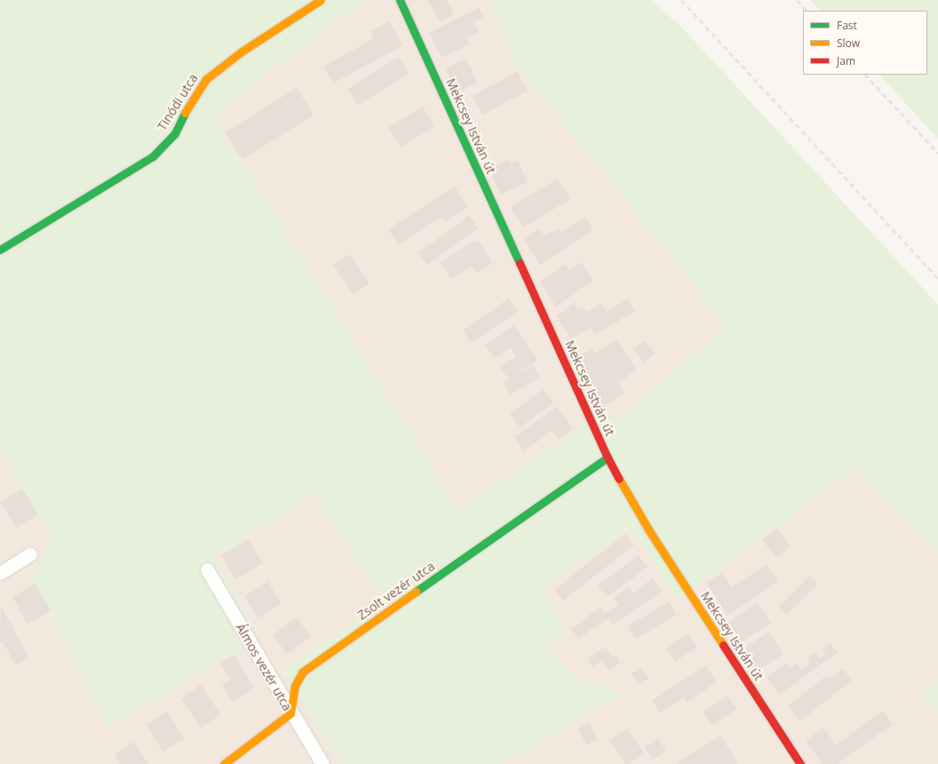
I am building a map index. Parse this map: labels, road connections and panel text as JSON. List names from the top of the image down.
{
  "streets": {
    "street": [
      "Tinódi utca",
      "Mekcsey István út",
      "Zsolt vezér utca",
      "Álmos vezér utca"
    ]
  },
  "crossings": [
    ["Mekcsey István út", "Zsolt vezér utca"],
    ["Zsolt vezér utca", "Álmos vezér utca"]
  ],
  "legend": ["Fast", "Slow", "Jam"]
}
